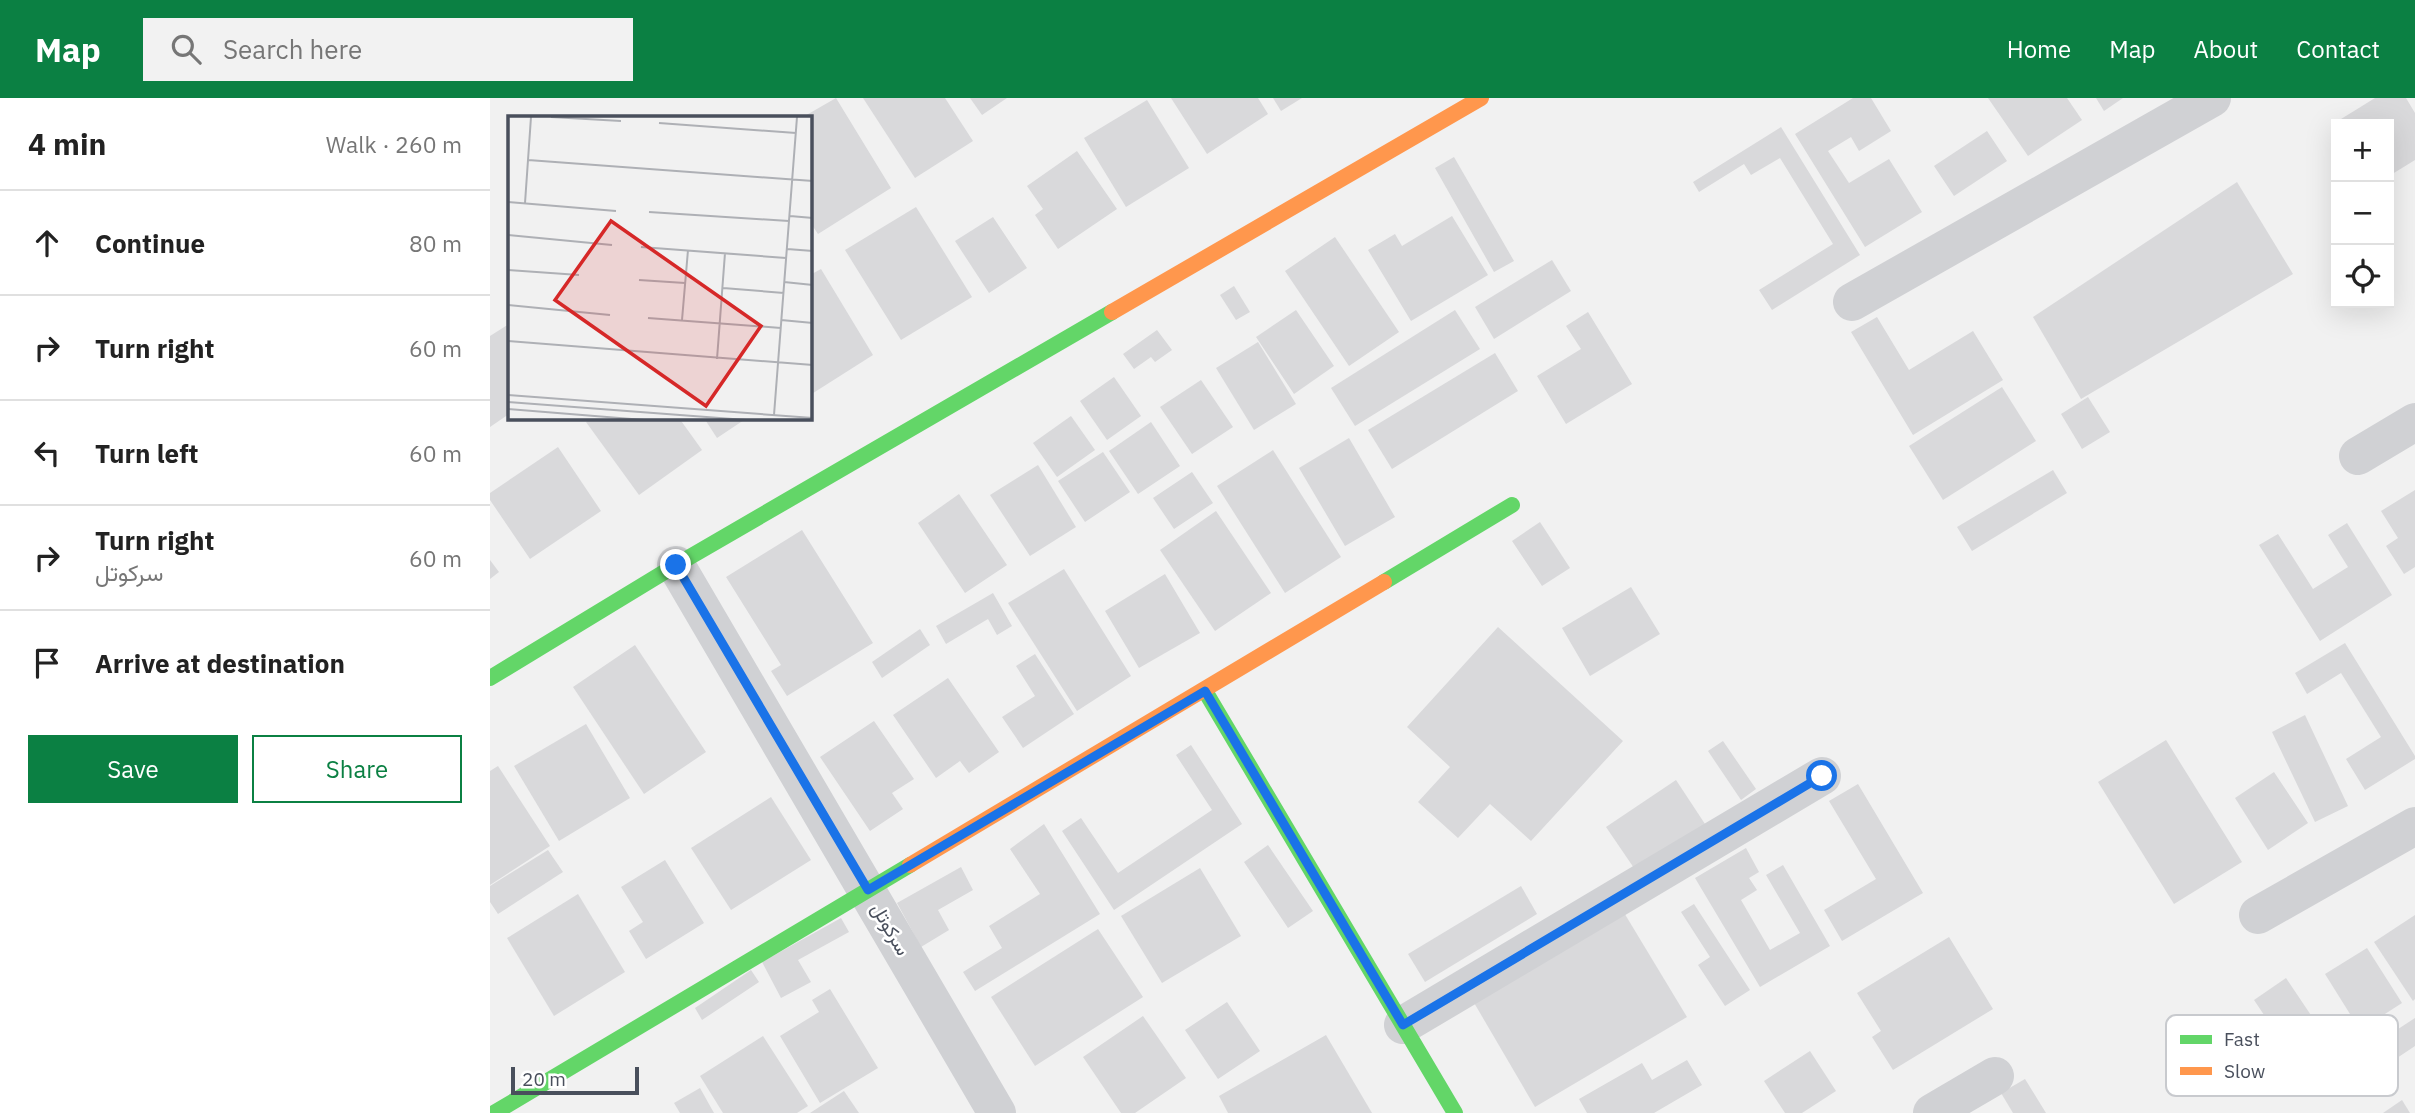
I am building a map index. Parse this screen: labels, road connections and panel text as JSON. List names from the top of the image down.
{
  "streets": {
    "street": ["سرکوتل"]
  },
  "legend": ["Fast", "Slow"],
  "scale_bar": "20 m",
  "page": {
    "header": "Map",
    "search": "Search here",
    "nav": [
      "Home",
      "Map",
      "About",
      "Contact"
    ],
    "heading": ["4 min", "Walk · 260 m"],
    "map_buttons": ["+", "−"],
    "list": [
      ["Continue", "80 m"],
      ["Turn right", "60 m"],
      ["Turn left", "60 m"],
      ["Turn right", "سرکوتل", "60 m"],
      "Arrive at destination"
    ],
    "buttons": ["Save", "Share"],
    "scale": "20 m"
  }
}
